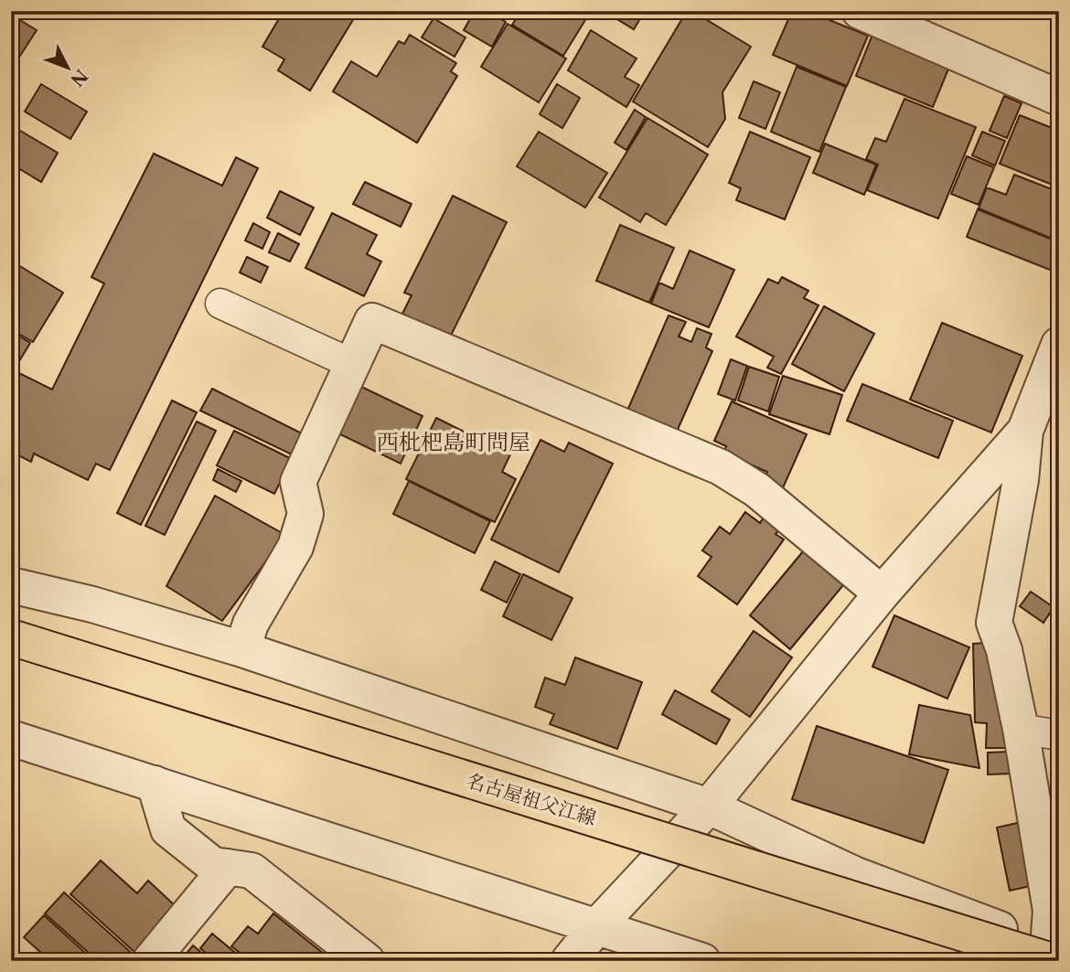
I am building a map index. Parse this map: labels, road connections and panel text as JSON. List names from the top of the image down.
{
  "streets": {
    "main road": ["名古屋祖父江線"]
  },
  "districts": ["西枇杷島町問屋"],
  "north": "bottom right"
}
